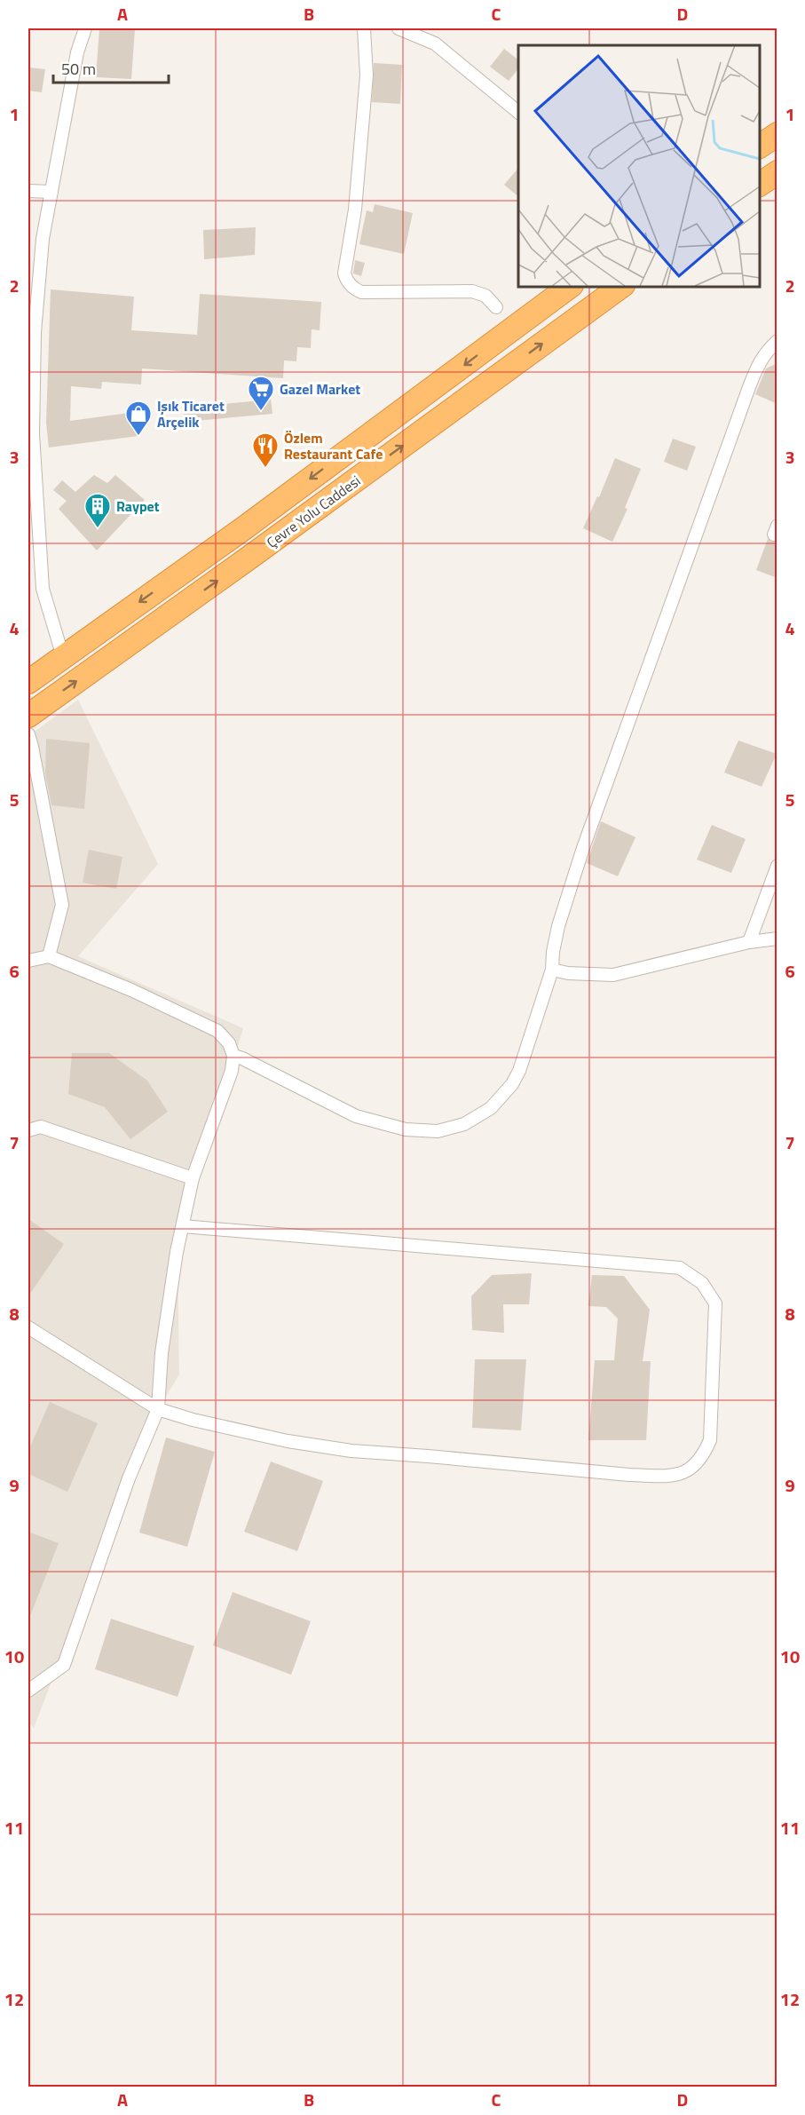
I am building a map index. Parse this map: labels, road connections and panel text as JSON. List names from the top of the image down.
{
  "streets": {
    "highway": ["Çevre Yolu Caddesi"]
  },
  "places": {
    "supermarket": ["Gazel Market"],
    "shop": ["Işık Ticaret Arçelik"],
    "restaurant": ["Özlem Restaurant Cafe"],
    "building": ["Raypet"]
  },
  "scale_bar": "50 m",
  "grid": {
    "columns": [
      "A",
      "B",
      "C",
      "D"
    ],
    "rows": [
      "1",
      "2",
      "3",
      "4",
      "5",
      "6",
      "7",
      "8",
      "9",
      "10",
      "11",
      "12"
    ]
  }
}
